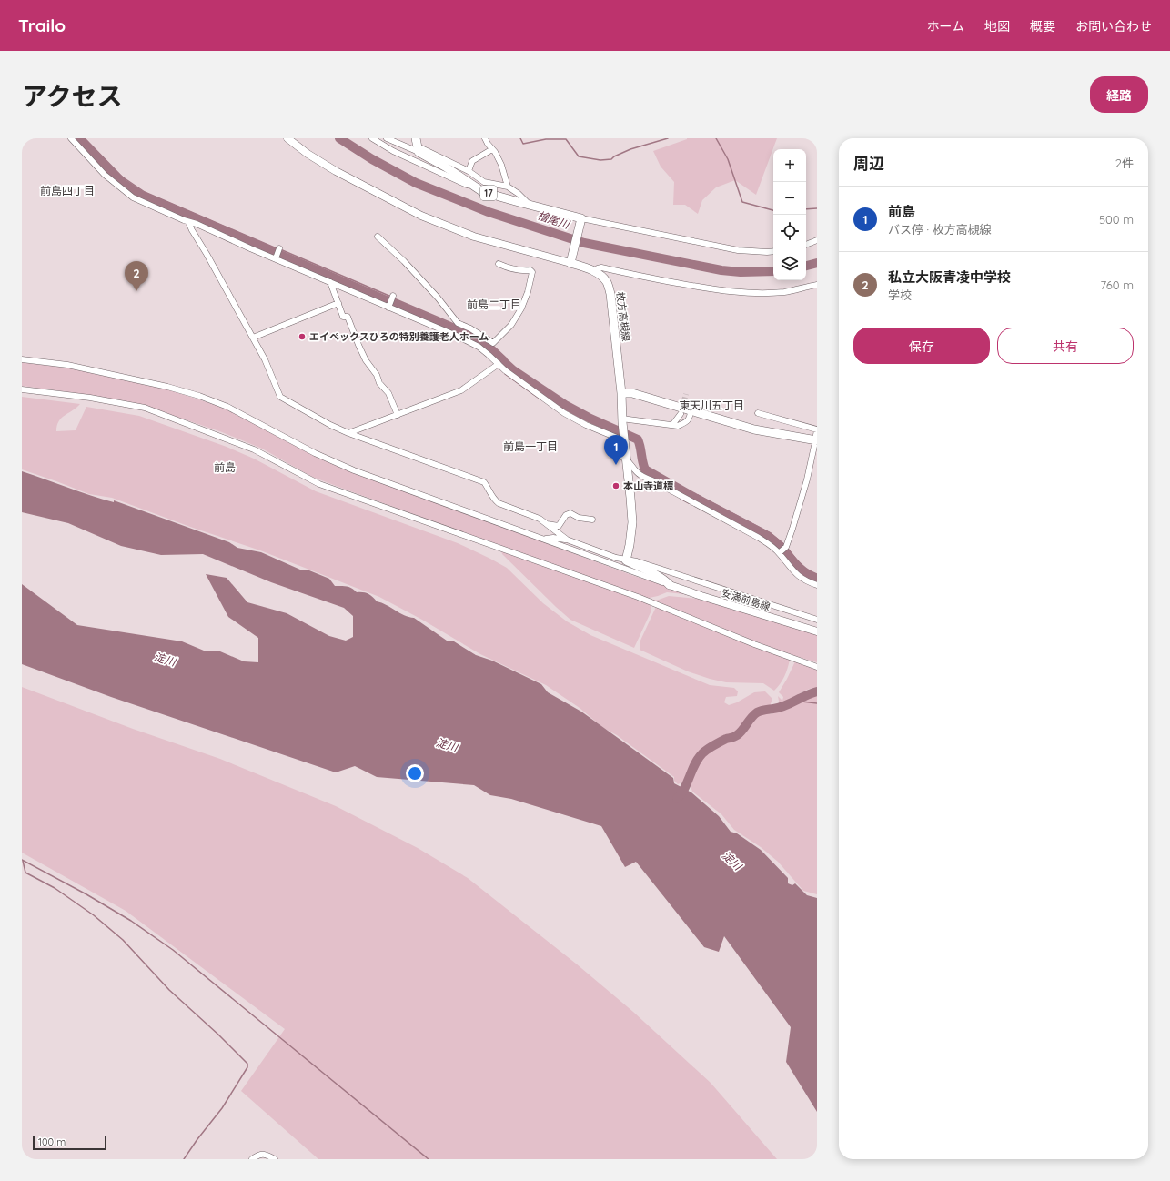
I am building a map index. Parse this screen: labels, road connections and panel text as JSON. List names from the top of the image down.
{
  "streets": {
    "main road": ["17", "枚方高槻線"],
    "street": ["安満前島線"]
  },
  "districts": [
    "前島四丁目",
    "前島二丁目",
    "東天川五丁目",
    "前島一丁目",
    "前島"
  ],
  "water": ["檜尾川", "淀川"],
  "places": ["エイぺックスひろの特別養護老人ホーム", "本山寺道標"],
  "scale_bar": "100 m",
  "page": {
    "header": "Trailo",
    "nav": [
      "ホーム",
      "地図",
      "概要",
      "お問い合わせ"
    ],
    "title": "アクセス",
    "buttons": [
      "経路",
      ["保存", "共有"]
    ],
    "heading": ["周辺", "2件"],
    "map_buttons": ["+", "−"],
    "list": [
      {
        "mark": "1",
        "name": "前島",
        "note": "バス停 · 枚方高槻線",
        "value": "500 m"
      },
      {
        "mark": "2",
        "name": "私立大阪青凌中学校",
        "note": "学校",
        "value": "760 m"
      }
    ],
    "pins": ["2", "1"],
    "scale": "100 m"
  }
}
